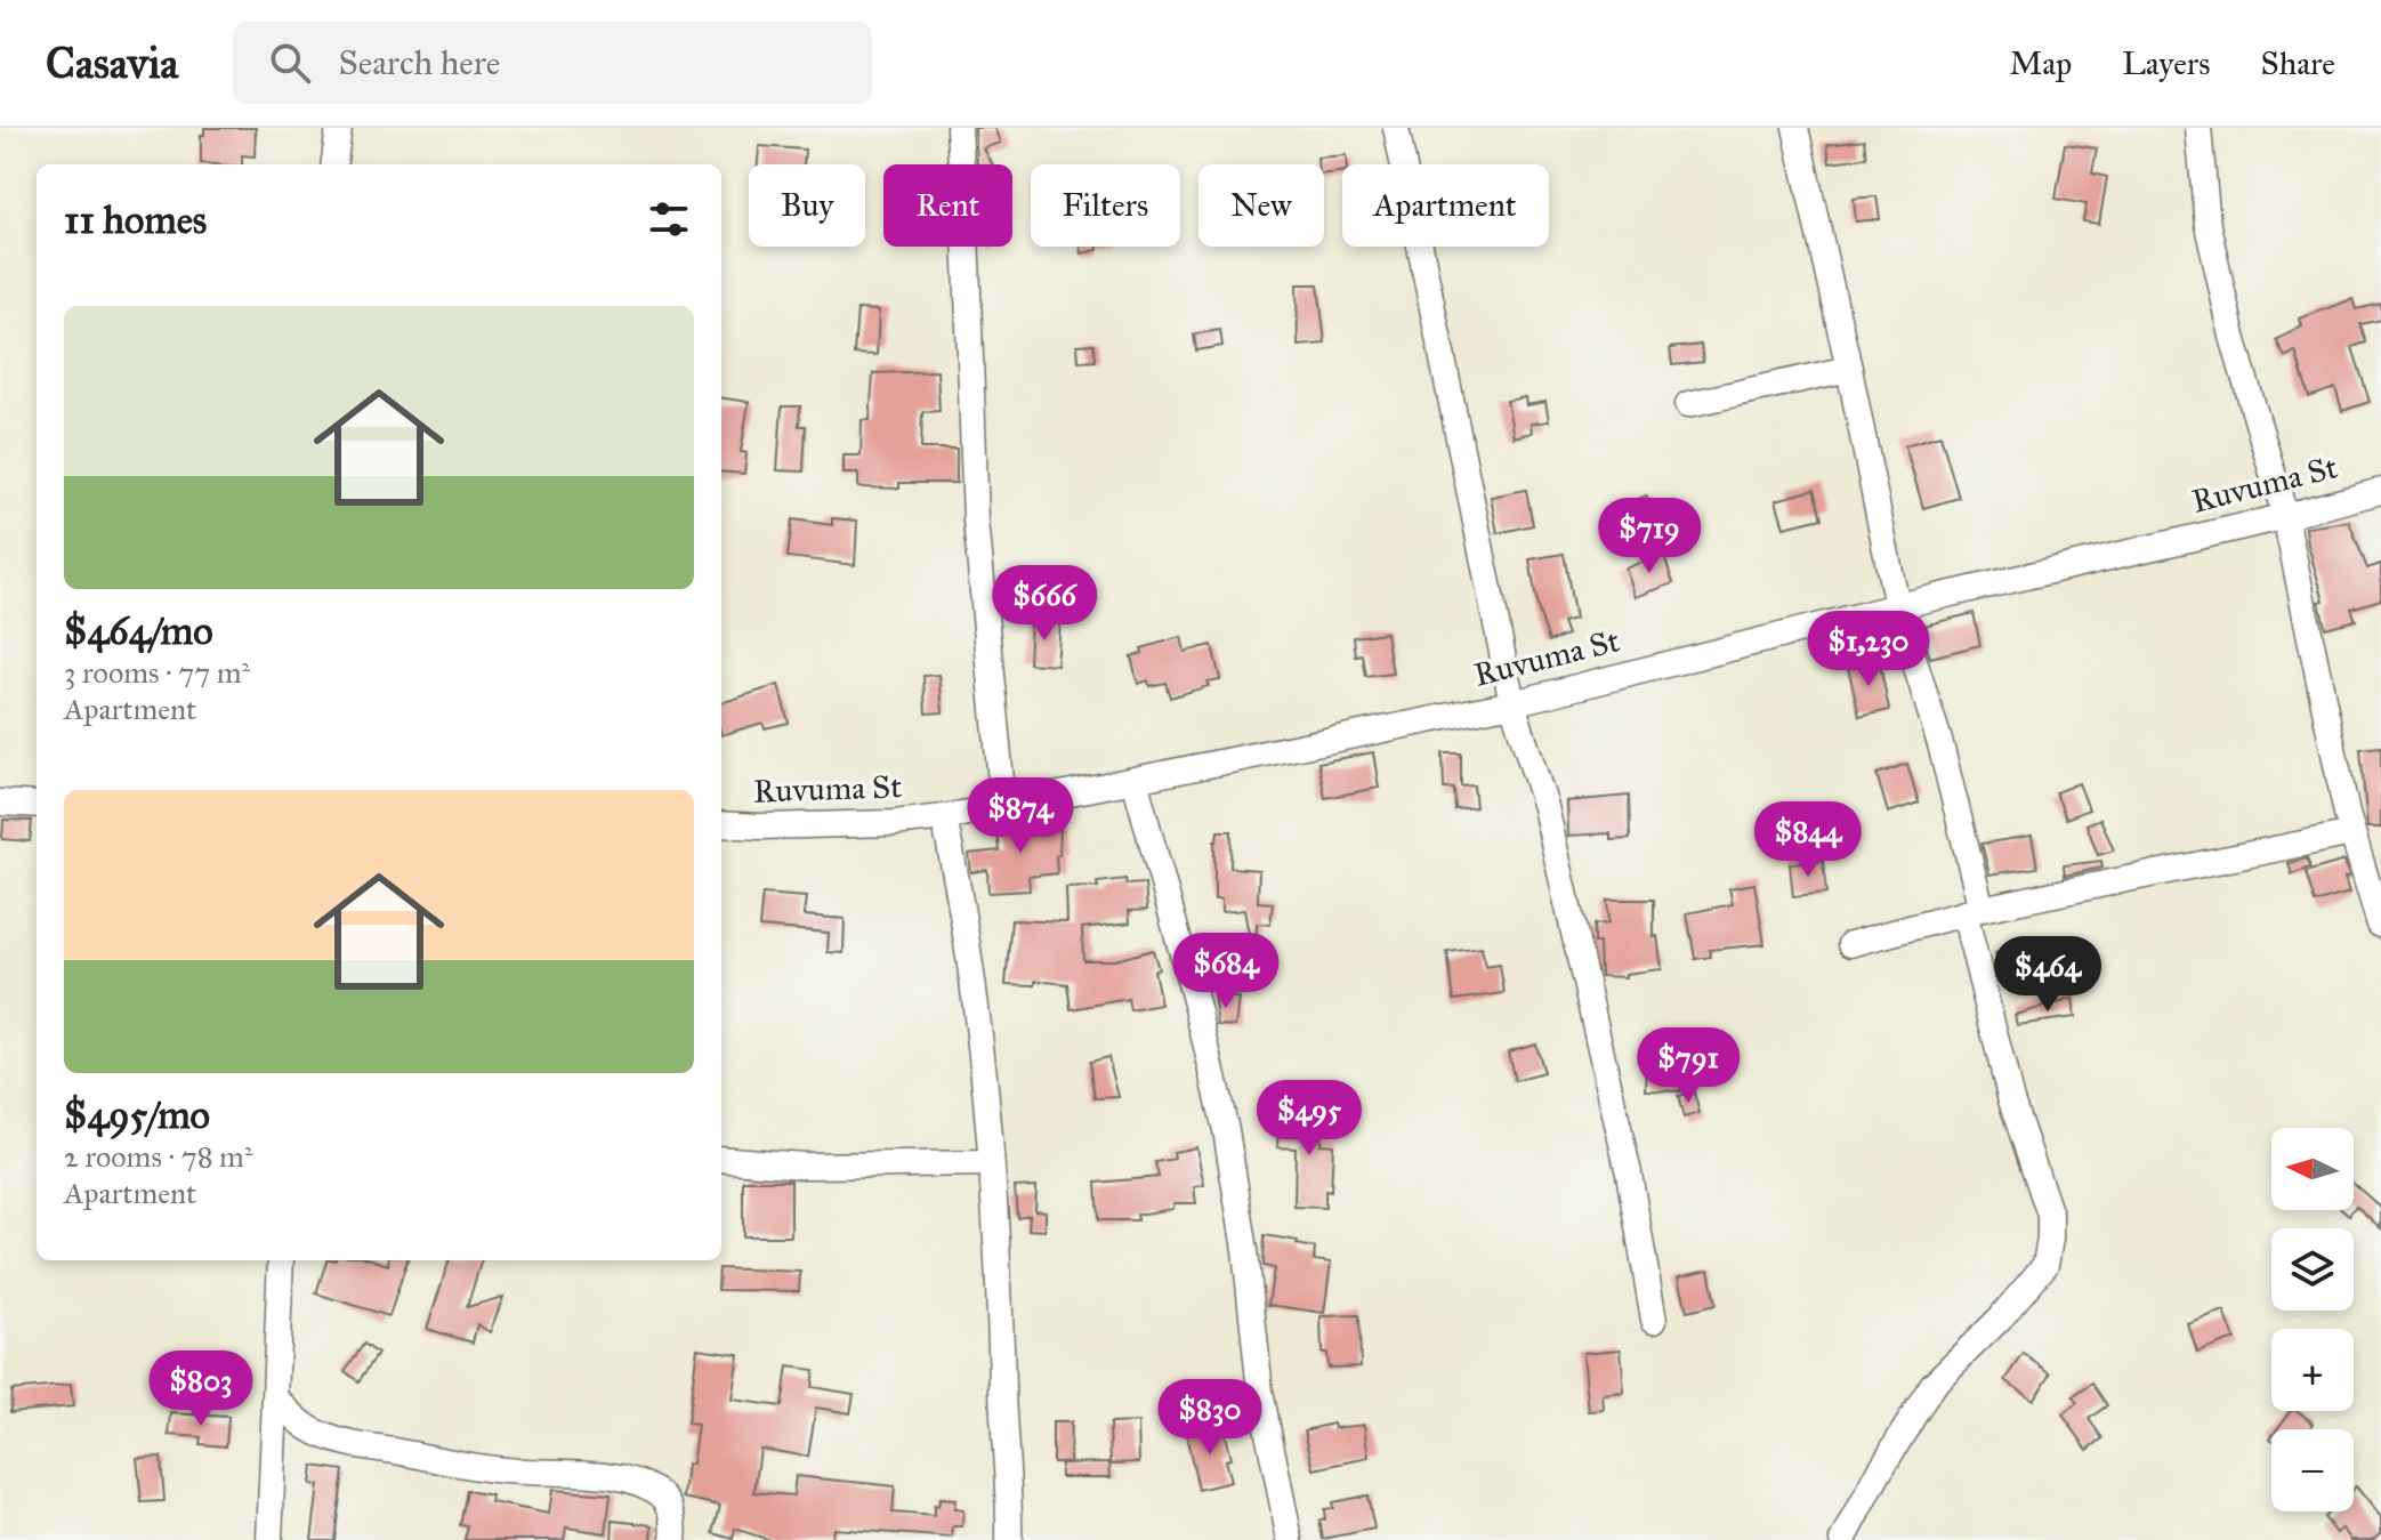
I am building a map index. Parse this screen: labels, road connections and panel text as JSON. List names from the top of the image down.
{
  "streets": {
    "street": ["Ruvuma St"]
  },
  "north": "left",
  "page": {
    "header": "Casavia",
    "search": "Search here",
    "nav": ["Map", "Layers", "Share"],
    "chip": [
      "Buy",
      "Rent",
      "Filters",
      "New",
      "Apartment"
    ],
    "heading": "11 homes",
    "list": [
      {
        "name": "$464/mo",
        "note": "3 rooms · 77 m² · Apartment"
      },
      {
        "name": "$495/mo",
        "note": "2 rooms · 78 m² · Apartment"
      }
    ],
    "price": [
      "$719",
      "$666",
      "$1,230",
      "$874",
      "$844",
      "$684",
      "$464",
      "$791",
      "$495",
      "$803",
      "$830"
    ],
    "map_buttons": ["+", "−"]
  }
}
